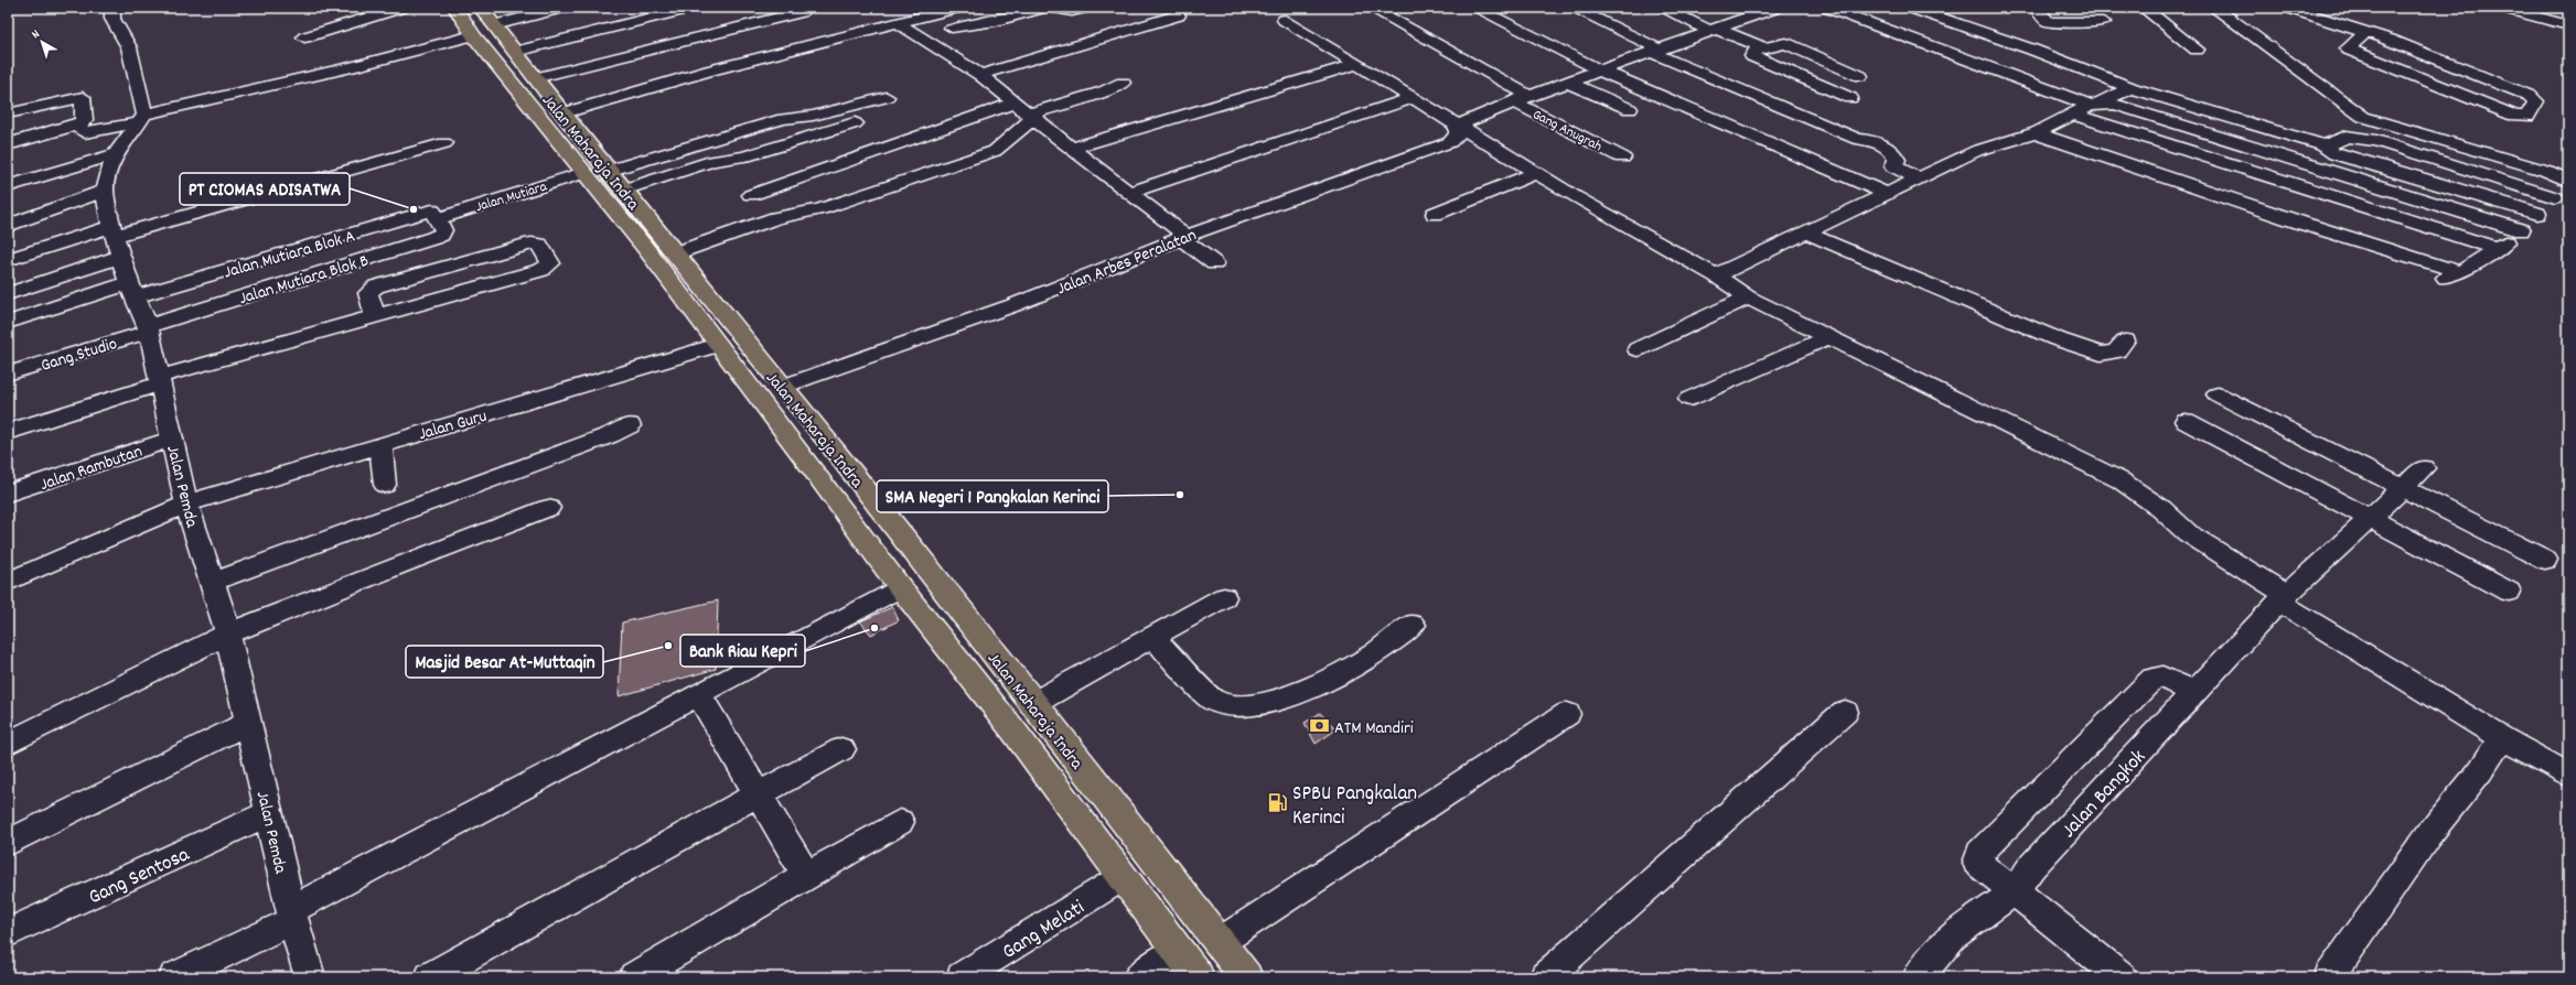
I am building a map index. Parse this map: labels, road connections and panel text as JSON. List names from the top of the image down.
{
  "streets": {
    "highway": ["Jalan Maharaja Indra"],
    "street": [
      "Gang Anugrah",
      "Jalan Mutiara",
      "Jalan Mutiara Blok A",
      "Jalan Arbes Peralatan",
      "Jalan Mutiara Blok B",
      "Gang Studio",
      "Jalan Guru",
      "Jalan Rambutan",
      "Jalan Pemda",
      "Jalan Bangkok",
      "Gang Sentosa",
      "Gang Melati"
    ]
  },
  "crossings": [
    ["Jalan Maharaja Indra", "Jalan Mutiara"],
    ["Jalan Maharaja Indra", "Jalan Arbes Peralatan"],
    ["Jalan Maharaja Indra", "Jalan Guru"],
    ["Jalan Maharaja Indra", "Gang Melati"],
    ["Jalan Mutiara", "Jalan Mutiara Blok A"],
    ["Jalan Mutiara", "Jalan Mutiara Blok B"],
    ["Jalan Mutiara Blok A", "Jalan Mutiara Blok B"],
    ["Jalan Mutiara Blok A", "Jalan Pemda"],
    ["Jalan Mutiara Blok B", "Gang Studio"],
    ["Jalan Mutiara Blok B", "Jalan Pemda"],
    ["Gang Studio", "Jalan Pemda"],
    ["Jalan Guru", "Jalan Pemda"],
    ["Jalan Rambutan", "Jalan Pemda"],
    ["Jalan Pemda", "Gang Sentosa"]
  ],
  "places": {
    "other": [
      "PT CIOMAS ADISATWA",
      "SMA Negeri 1 Pangkalan Kerinci",
      "Bank Riau Kepri",
      "Masjid Besar At-Muttaqin"
    ],
    "bank": ["ATM Mandiri"],
    "fuel station": ["SPBU Pangkalan Kerinci"]
  },
  "north": "top left"
}
